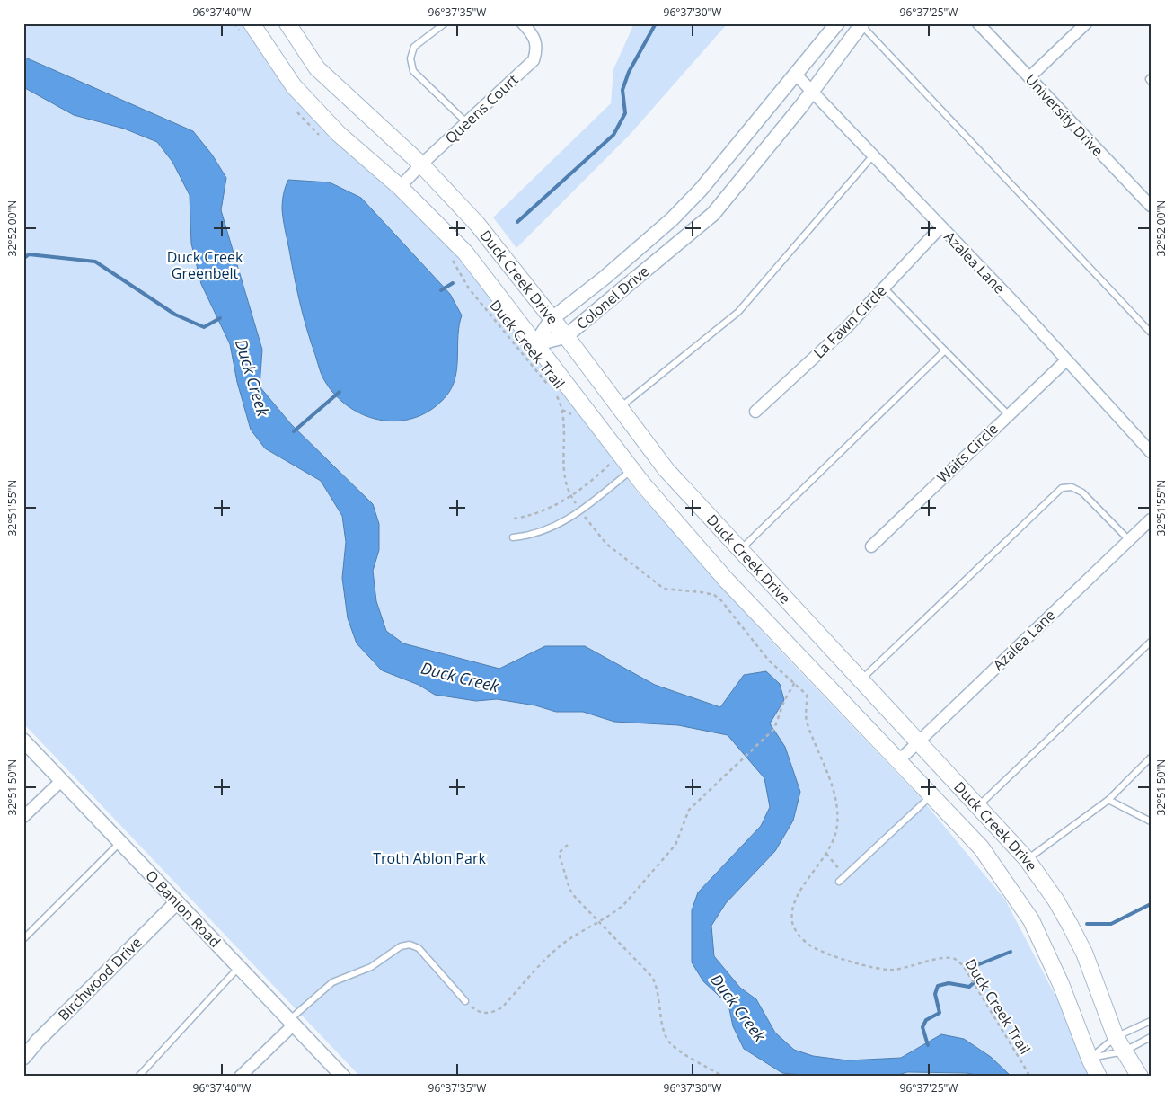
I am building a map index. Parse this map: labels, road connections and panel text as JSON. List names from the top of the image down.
{
  "streets": {
    "main road": ["Duck Creek Drive"],
    "street": [
      "Queens Court",
      "University Drive",
      "Azalea Lane",
      "Colonel Drive",
      "La Fawn Circle",
      "Waits Circle",
      "O Banion Road",
      "Birchwood Drive"
    ],
    "path": ["Duck Creek Trail"]
  },
  "crossings": [
    ["Queens Court", "Duck Creek Drive"],
    ["Azalea Lane", "Duck Creek Drive"],
    ["Azalea Lane", "Colonel Drive"],
    ["Azalea Lane", "La Fawn Circle"],
    ["Azalea Lane", "Waits Circle"],
    ["Duck Creek Drive", "Colonel Drive"],
    ["O Banion Road", "Birchwood Drive"]
  ],
  "water": ["Duck Creek"],
  "parks": ["Duck Creek Greenbelt", "Troth Ablon Park"],
  "coordinates": [
    "96°37'40\"W",
    "96°37'35\"W",
    "96°37'30\"W",
    "96°37'25\"W",
    "32°52'00\"N",
    "32°51'55\"N",
    "32°51'50\"N"
  ]
}
